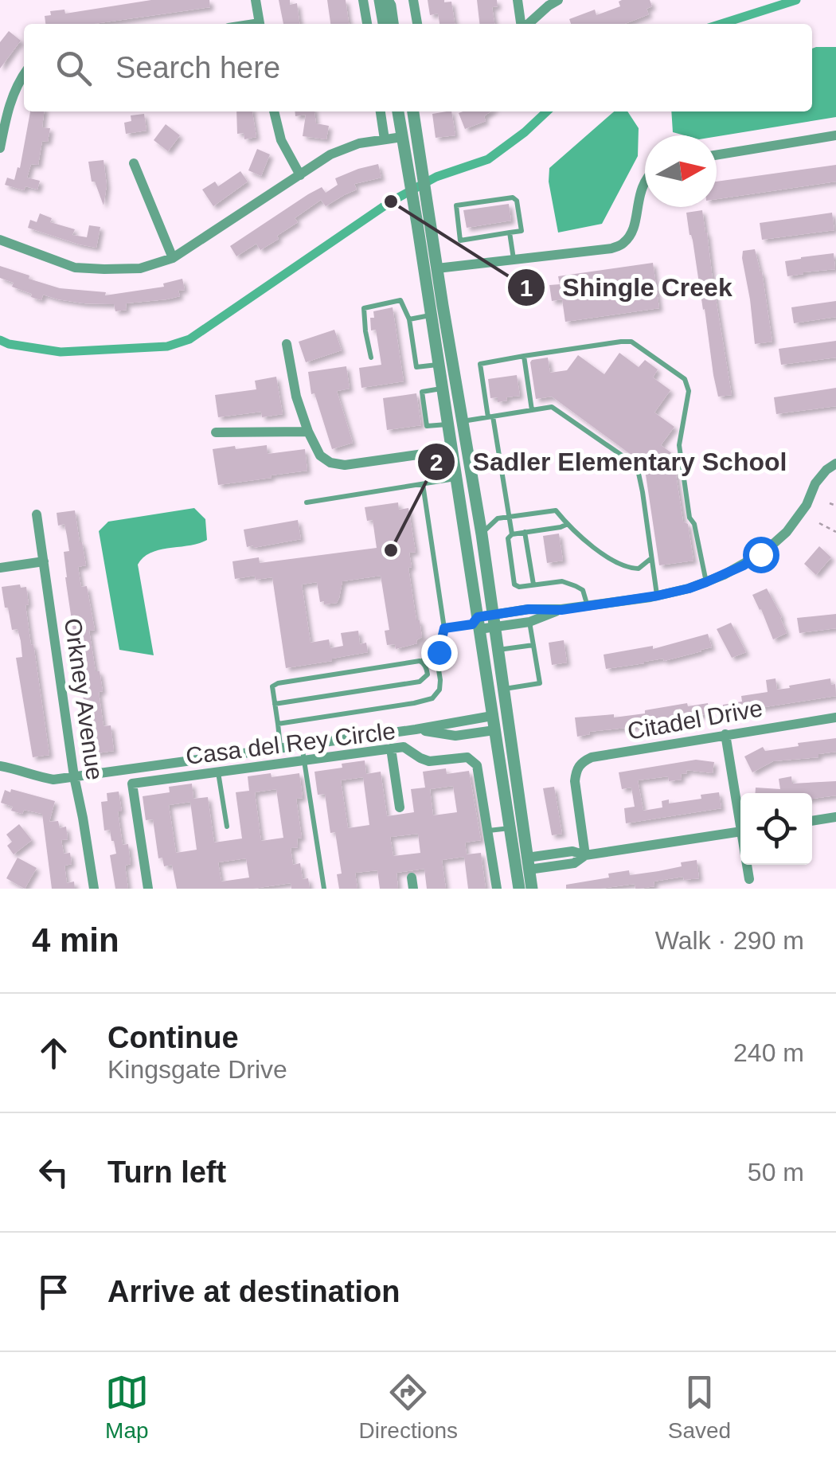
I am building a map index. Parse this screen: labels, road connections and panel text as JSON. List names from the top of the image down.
{
  "streets": {
    "street": ["Orkney Avenue", "Citadel Drive", "Casa del Rey Circle"]
  },
  "places": ["Shingle Creek", "Sadler Elementary School"],
  "north": "right",
  "page": {
    "search": "Search here",
    "heading": ["4 min", "Walk · 290 m"],
    "list": [
      ["Continue", "Kingsgate Drive", "240 m"],
      ["Turn left", "50 m"],
      "Arrive at destination"
    ],
    "nav": ["Map", "Directions", "Saved"]
  }
}
